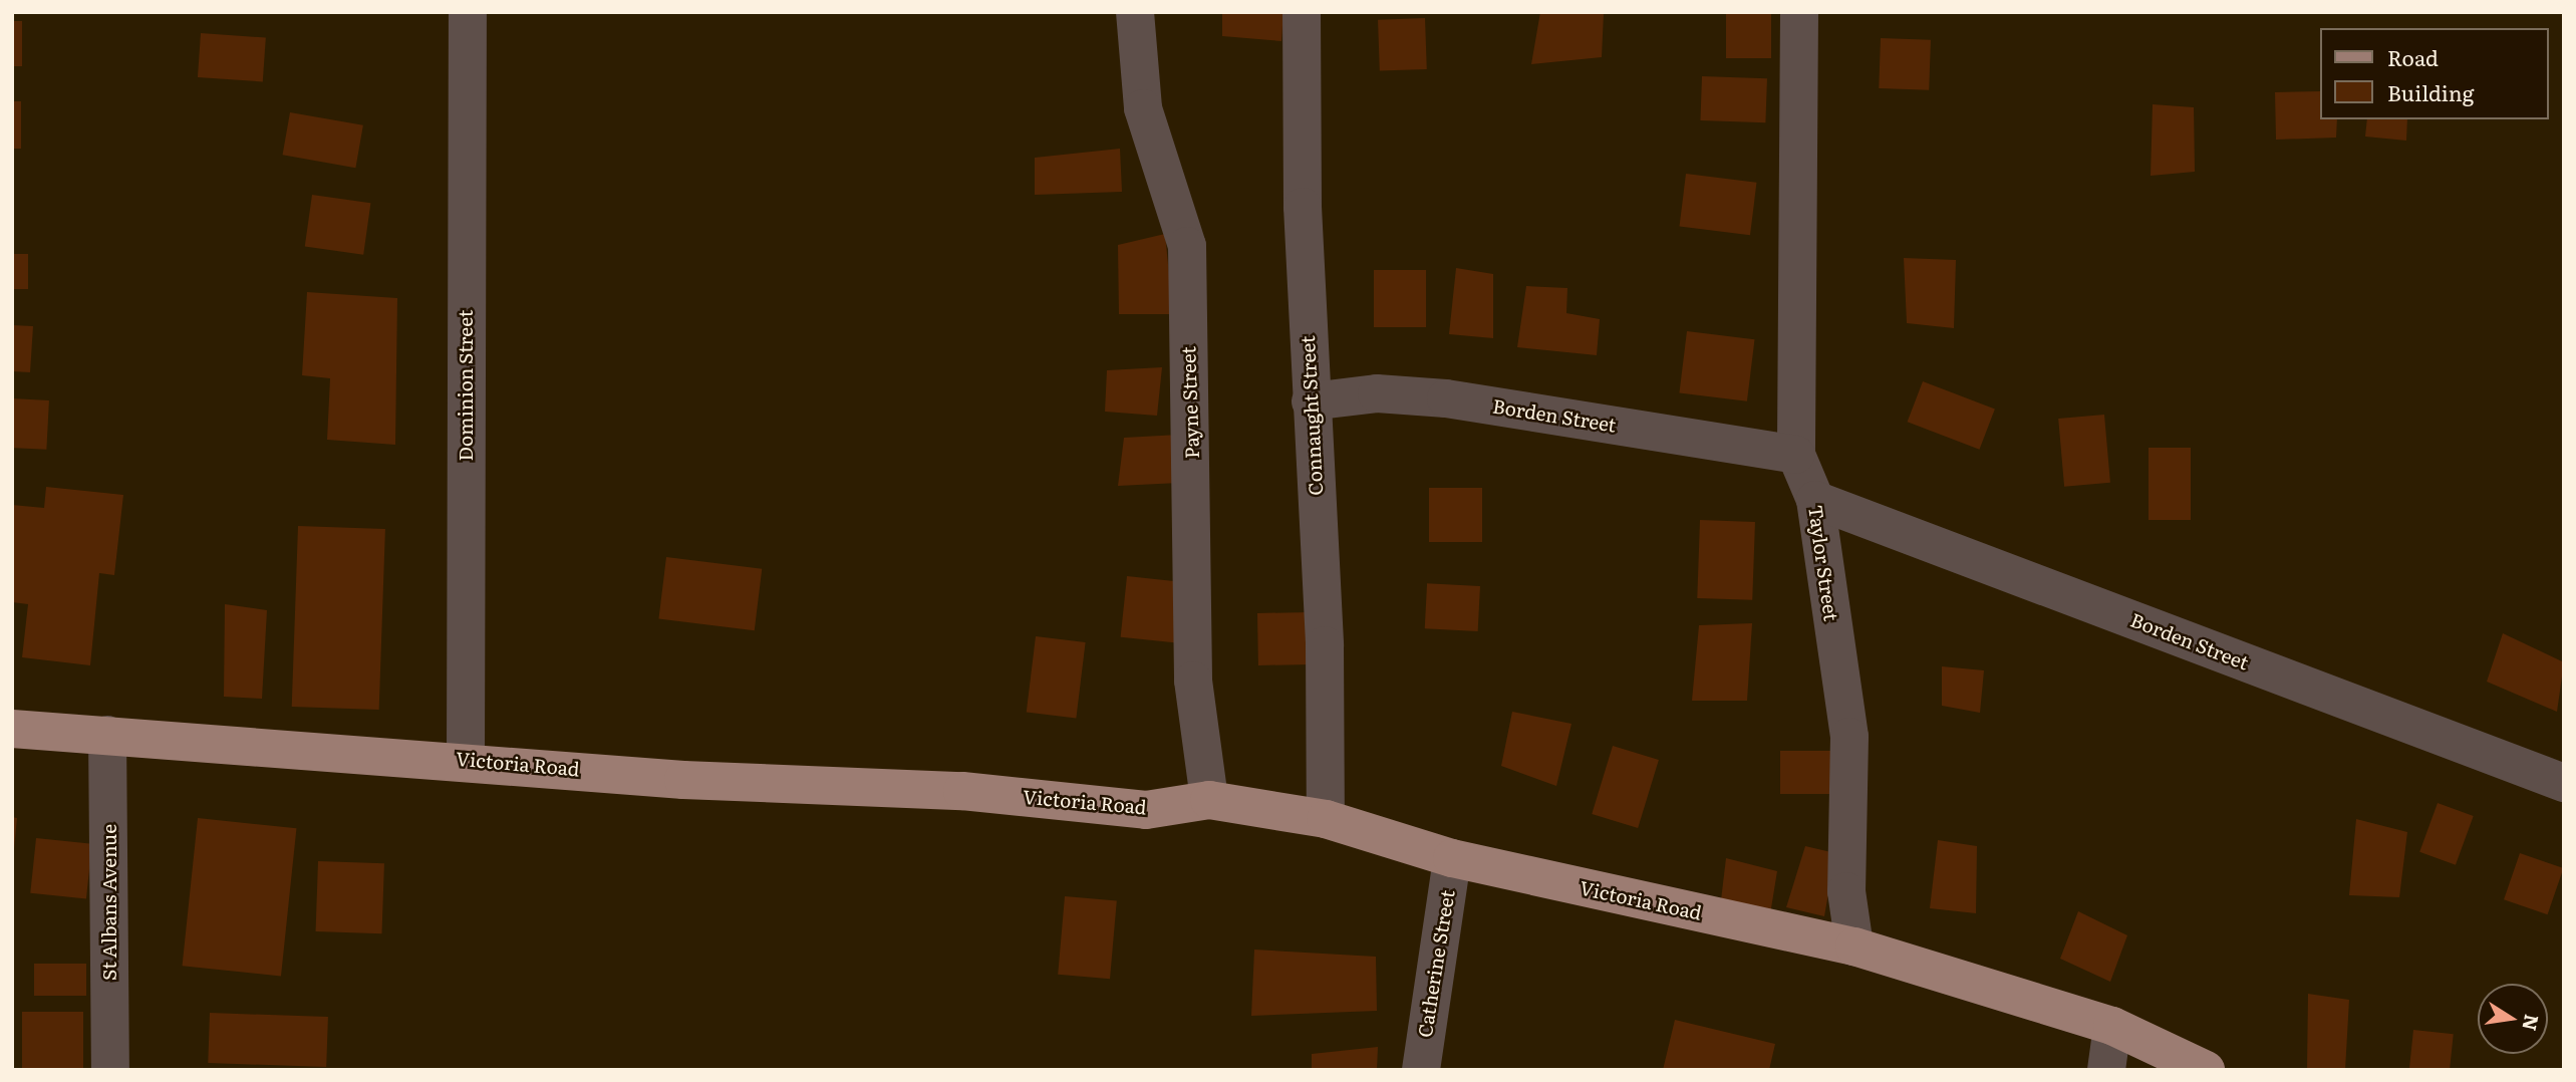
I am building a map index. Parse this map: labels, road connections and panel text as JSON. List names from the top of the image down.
{
  "streets": {
    "main road": ["Victoria Road"],
    "street": [
      "Dominion Street",
      "Payne Street",
      "Connaught Street",
      "Borden Street",
      "Taylor Street",
      "St Albans Avenue",
      "Catherine Street"
    ]
  },
  "crossings": [
    ["Dominion Street", "Victoria Road"],
    ["Payne Street", "Victoria Road"],
    ["Connaught Street", "Borden Street"],
    ["Connaught Street", "Victoria Road"],
    ["Borden Street", "Taylor Street"],
    ["Taylor Street", "Victoria Road"],
    ["Victoria Road", "St Albans Avenue"],
    ["Victoria Road", "Catherine Street"]
  ],
  "legend": ["Road", "Building"],
  "north": "right"
}
